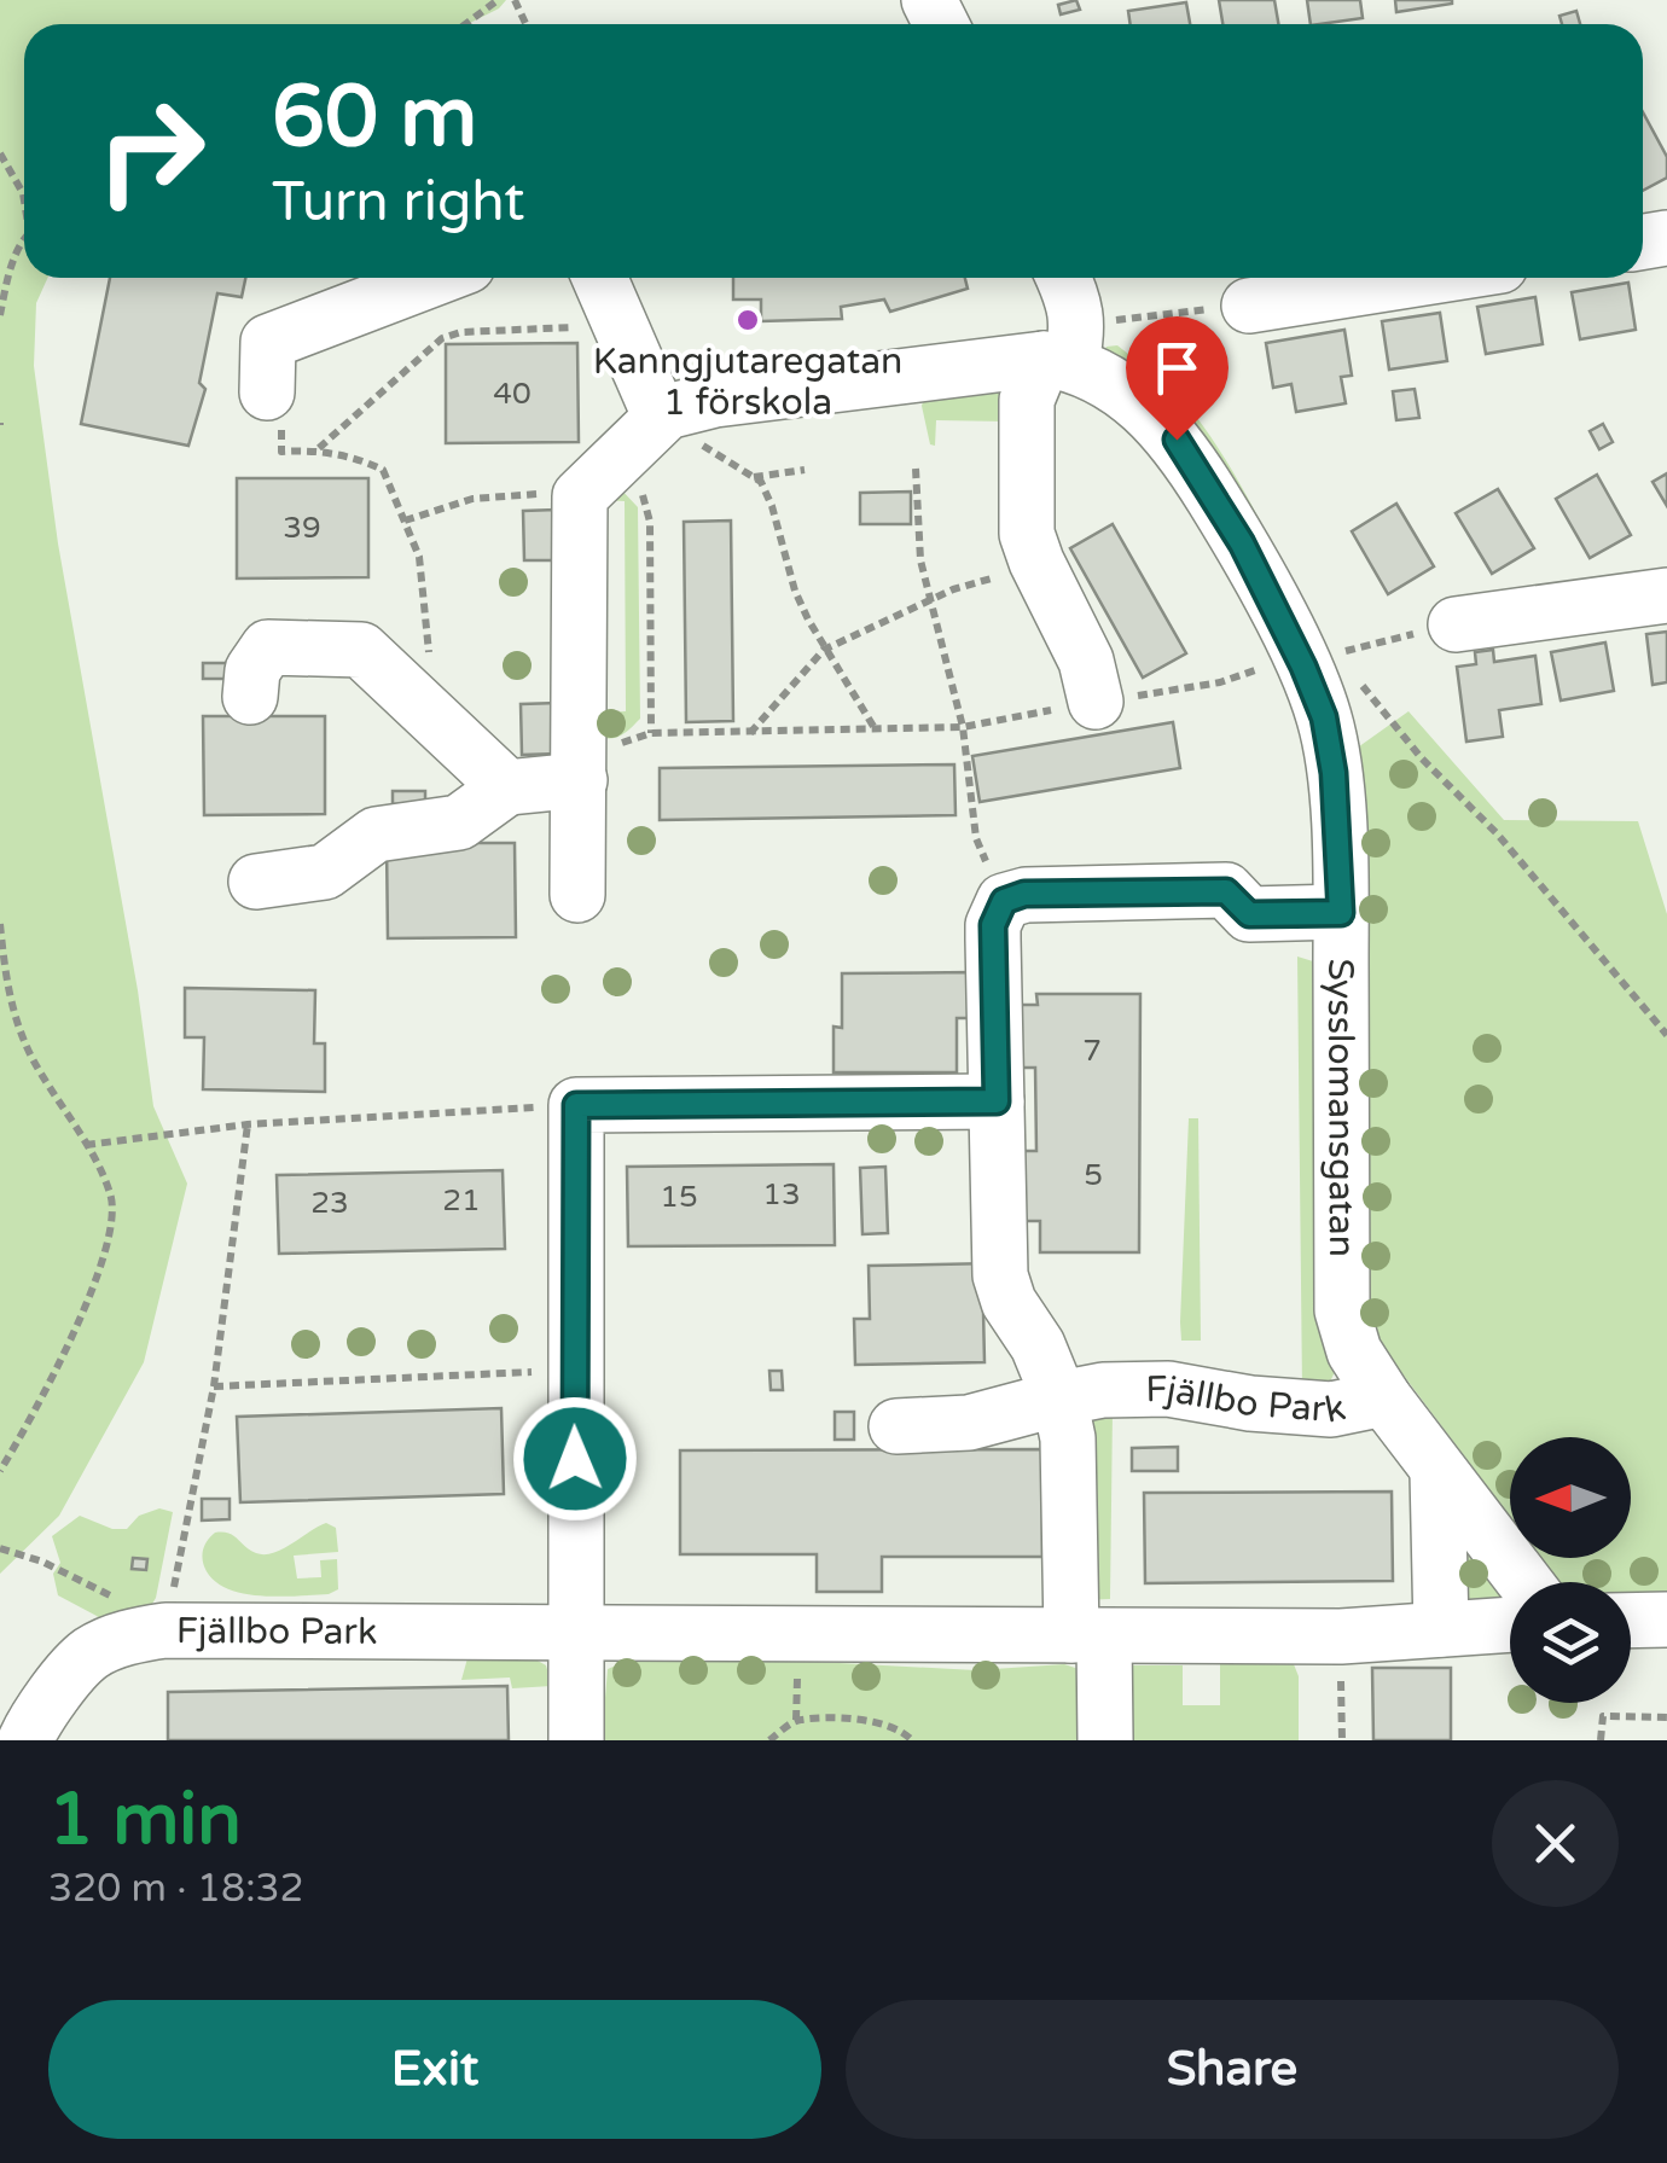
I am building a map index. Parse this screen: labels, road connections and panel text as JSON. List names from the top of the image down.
{
  "streets": {
    "street": ["Sysslomansgatan", "Fjällbo Park"]
  },
  "crossings": [
    ["Sysslomansgatan", "Fjällbo Park"]
  ],
  "places": ["Kanngjutaregatan 1 förskola"],
  "house_numbers": [
    "40",
    "39",
    "7",
    "5",
    "13",
    "15",
    "21",
    "23"
  ],
  "north": "left",
  "page": {
    "turn": ["60 m", "Turn right"],
    "heading": ["1 min", "320 m · 18:32"],
    "buttons": ["Exit", "Share"]
  }
}
